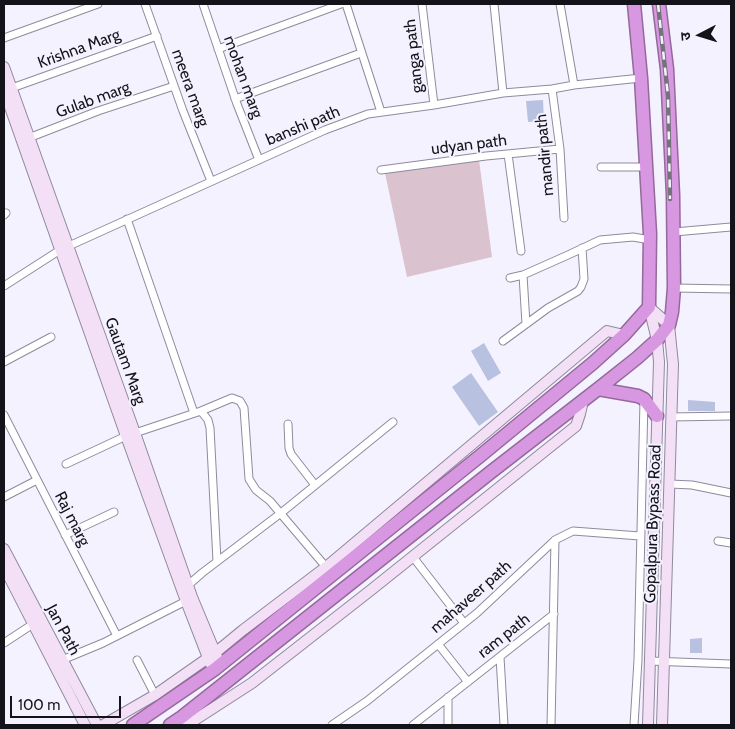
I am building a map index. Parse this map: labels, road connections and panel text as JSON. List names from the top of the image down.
{
  "streets": {
    "street": [
      "Krishna Marg",
      "ganga path",
      "mohan marg",
      "meera marg",
      "Gulab marg",
      "banshi path",
      "udyan path",
      "mandir path",
      "Gautam Marg",
      "Raj marg",
      "Gopalpura Bypass Road",
      "mahaveer path",
      "Jan Path",
      "ram path"
    ]
  },
  "crossings": [
    ["Krishna Marg", "meera marg"],
    ["Krishna Marg", "Gautam Marg"],
    ["ganga path", "banshi path"],
    ["mohan marg", "banshi path"],
    ["meera marg", "Gulab marg"],
    ["meera marg", "banshi path"],
    ["Gulab marg", "Gautam Marg"],
    ["banshi path", "mandir path"],
    ["banshi path", "Gautam Marg"],
    ["udyan path", "mandir path"],
    ["mahaveer path", "ram path"]
  ],
  "scale_bar": "100 m",
  "north": "left"
}
